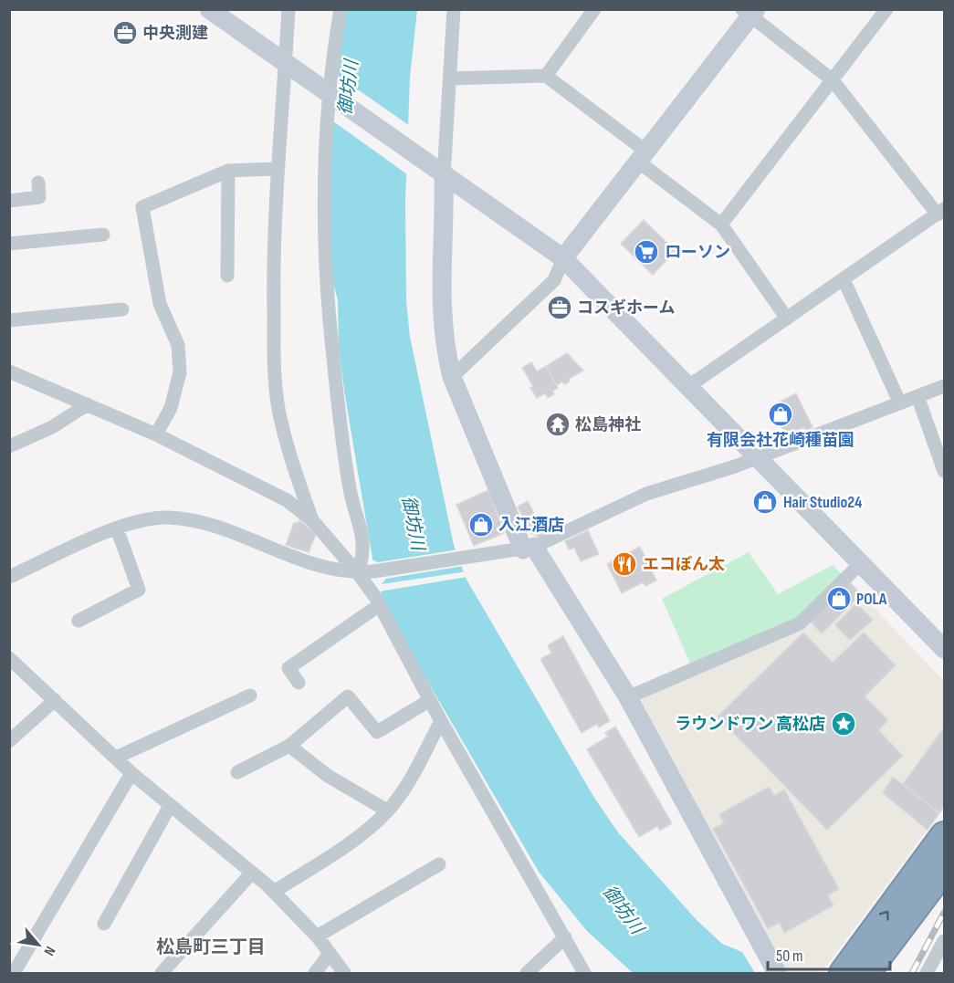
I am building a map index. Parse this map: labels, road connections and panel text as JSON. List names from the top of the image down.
{
  "districts": ["松島町三丁目"],
  "water": ["御坊川"],
  "places": {
    "office": ["中央測建", "コスギホーム"],
    "supermarket": ["ローソン"],
    "shop": [
      "有限会社花崎種苗園",
      "Hair Studio24",
      "入江酒店",
      "POLA"
    ],
    "temple": ["松島神社"],
    "restaurant": ["エコぽん太"],
    "place": ["ラウンドワン 高松店"]
  },
  "scale_bar": "50 m",
  "north": "bottom right"
}
